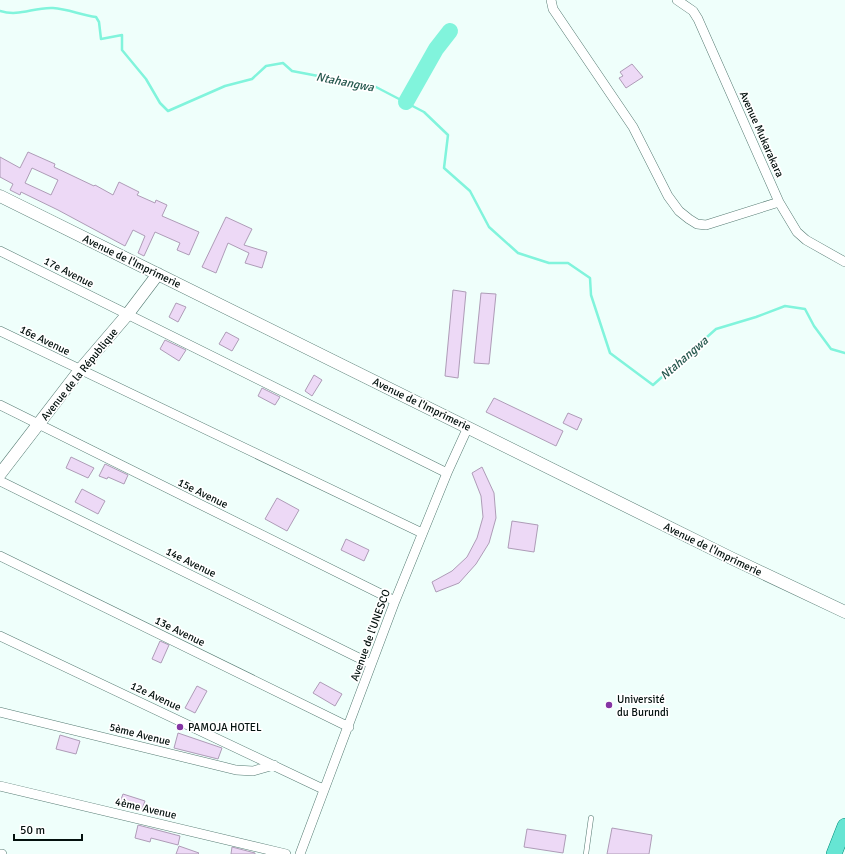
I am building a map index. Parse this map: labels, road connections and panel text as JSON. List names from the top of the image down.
{
  "streets": {
    "street": [
      "Avenue Mukarakara",
      "Avenue de l'Imprimerie",
      "17e Avenue",
      "16e Avenue",
      "Avenue de la République",
      "15e Avenue",
      "14e Avenue",
      "13e Avenue",
      "Avenue de l'UNESCO",
      "12e Avenue",
      "5ème Avenue",
      "4ème Avenue"
    ]
  },
  "crossings": [
    ["Avenue de l'Imprimerie", "Avenue de la République"],
    ["Avenue de l'Imprimerie", "Avenue de l'UNESCO"],
    ["17e Avenue", "Avenue de la République"],
    ["17e Avenue", "Avenue de l'UNESCO"],
    ["16e Avenue", "Avenue de la République"],
    ["16e Avenue", "Avenue de l'UNESCO"],
    ["Avenue de la République", "15e Avenue"],
    ["15e Avenue", "Avenue de l'UNESCO"],
    ["14e Avenue", "Avenue de l'UNESCO"],
    ["13e Avenue", "Avenue de l'UNESCO"],
    ["Avenue de l'UNESCO", "12e Avenue"],
    ["12e Avenue", "5ème Avenue"]
  ],
  "water": ["Ntahangwa"],
  "places": ["Université du Burundi", "PAMOJA HOTEL"],
  "scale_bar": "50 m"
}
